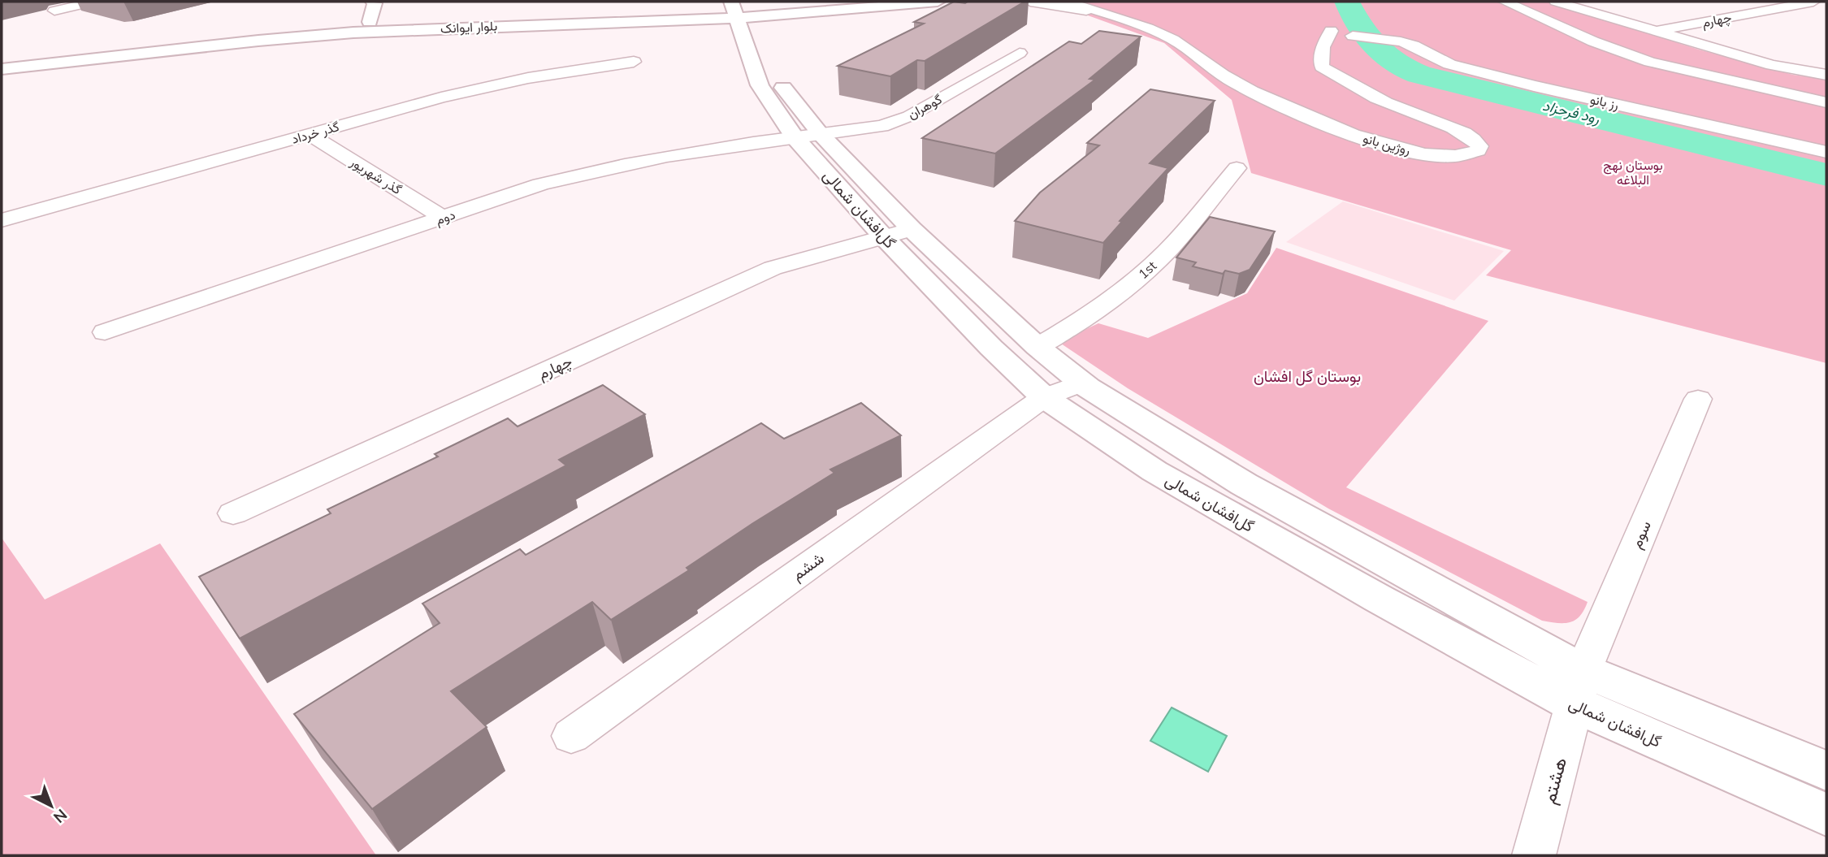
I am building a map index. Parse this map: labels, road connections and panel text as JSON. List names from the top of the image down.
{
  "streets": {
    "main road": ["بلوار ایوانک", "گل‌افشان شمالی"],
    "street": [
      "چهارم",
      "رز بانو",
      "گوهران",
      "گذر خرداد",
      "روژین بانو",
      "گذر شهریور",
      "دوم",
      "1st",
      "سوم",
      "ششم",
      "هشتم"
    ]
  },
  "crossings": [
    ["چهارم", "گل‌افشان شمالی"],
    ["بلوار ایوانک", "گل‌افشان شمالی"],
    ["گوهران", "گل‌افشان شمالی"],
    ["گوهران", "دوم"],
    ["گذر خرداد", "گذر شهریور"],
    ["گذر شهریور", "دوم"],
    ["گل‌افشان شمالی", "دوم"],
    ["گل‌افشان شمالی", "1st"],
    ["گل‌افشان شمالی", "سوم"],
    ["گل‌افشان شمالی", "ششم"],
    ["گل‌افشان شمالی", "هشتم"],
    ["سوم", "هشتم"]
  ],
  "water": ["رود فرحزاد"],
  "parks": ["بوستان نهج البلاغه", "بوستان گل افشان"],
  "north": "bottom right"
}
